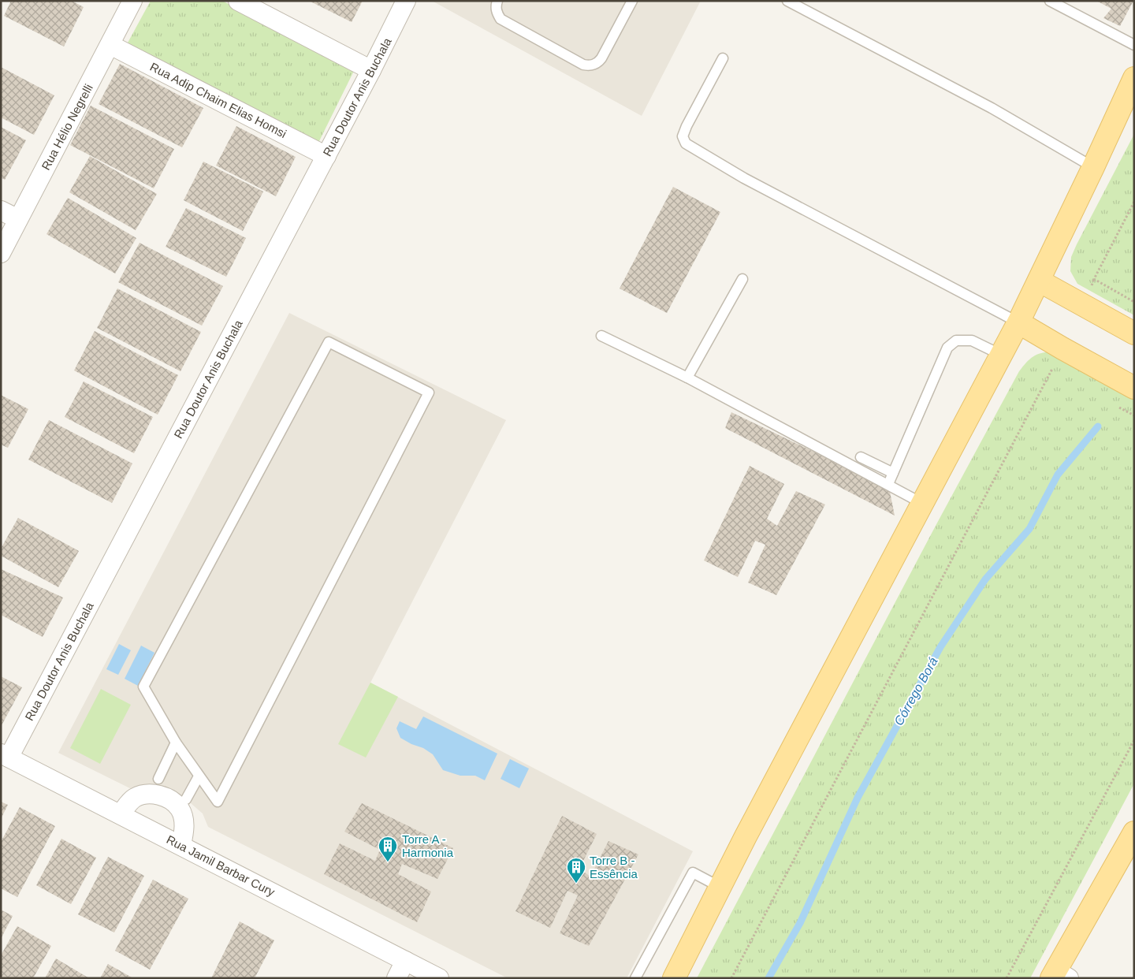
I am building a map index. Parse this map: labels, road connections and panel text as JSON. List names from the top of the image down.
{
  "streets": {
    "street": [
      "Rua Doutor Anis Buchala",
      "Rua Adip Chaim Elias Homsi",
      "Rua Hélio Negrelli",
      "Rua Jamil Barbar Cury"
    ]
  },
  "crossings": [
    ["Rua Doutor Anis Buchala", "Rua Adip Chaim Elias Homsi"],
    ["Rua Doutor Anis Buchala", "Rua Jamil Barbar Cury"],
    ["Rua Adip Chaim Elias Homsi", "Rua Hélio Negrelli"]
  ],
  "water": ["Córrego Borá"],
  "places": {
    "building": ["Torre A - Harmonia", "Torre B - Essência"]
  }
}
